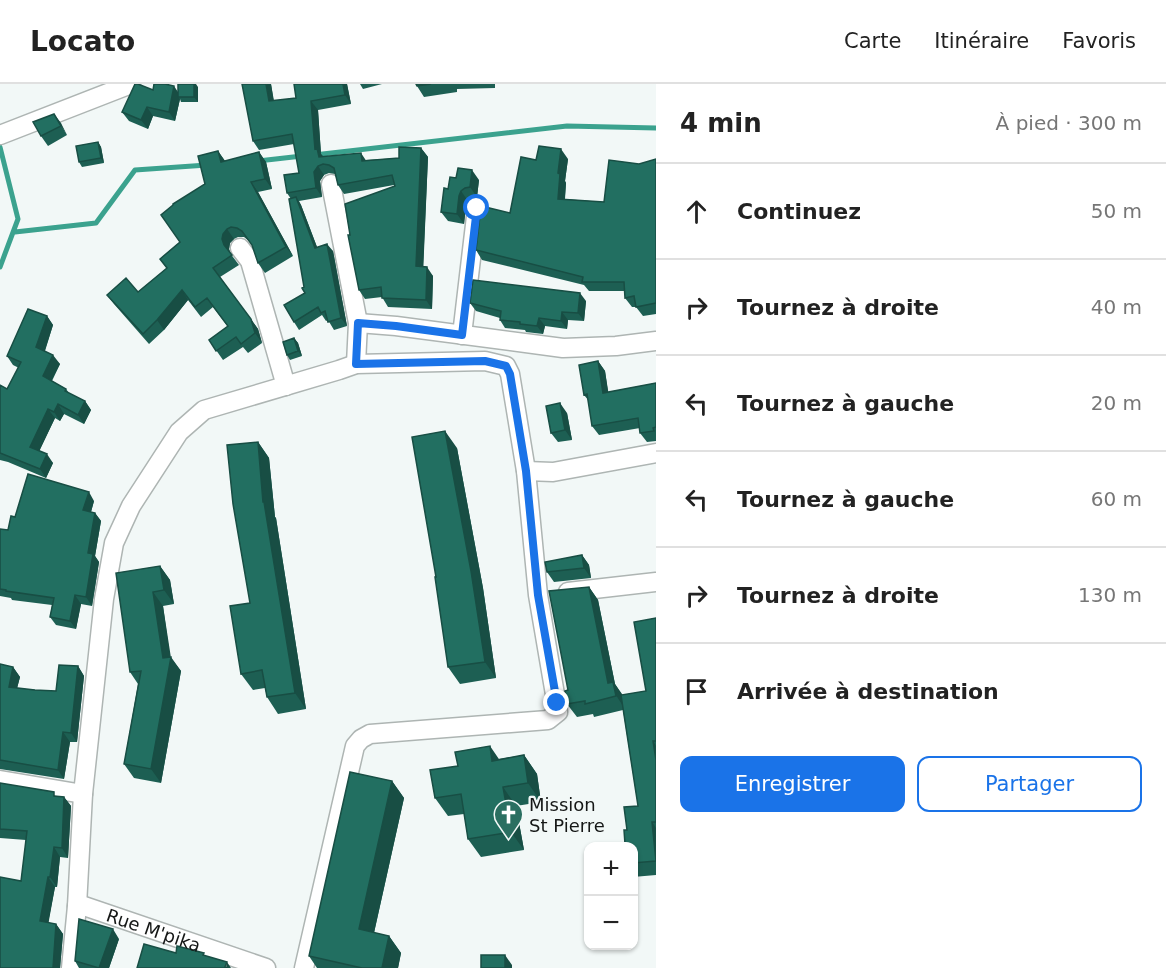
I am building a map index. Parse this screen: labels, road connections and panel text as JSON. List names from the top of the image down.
{
  "streets": {
    "street": ["Rue M'pika"]
  },
  "places": {
    "church": ["Mission St Pierre"]
  },
  "page": {
    "header": "Locato",
    "nav": ["Carte", "Itinéraire", "Favoris"],
    "heading": ["4 min", "À pied · 300 m"],
    "list": [
      ["Continuez", "50 m"],
      ["Tournez à droite", "40 m"],
      ["Tournez à gauche", "20 m"],
      ["Tournez à gauche", "60 m"],
      ["Tournez à droite", "130 m"],
      "Arrivée à destination"
    ],
    "buttons": ["Enregistrer", "Partager"],
    "map_buttons": ["+", "−"]
  }
}
